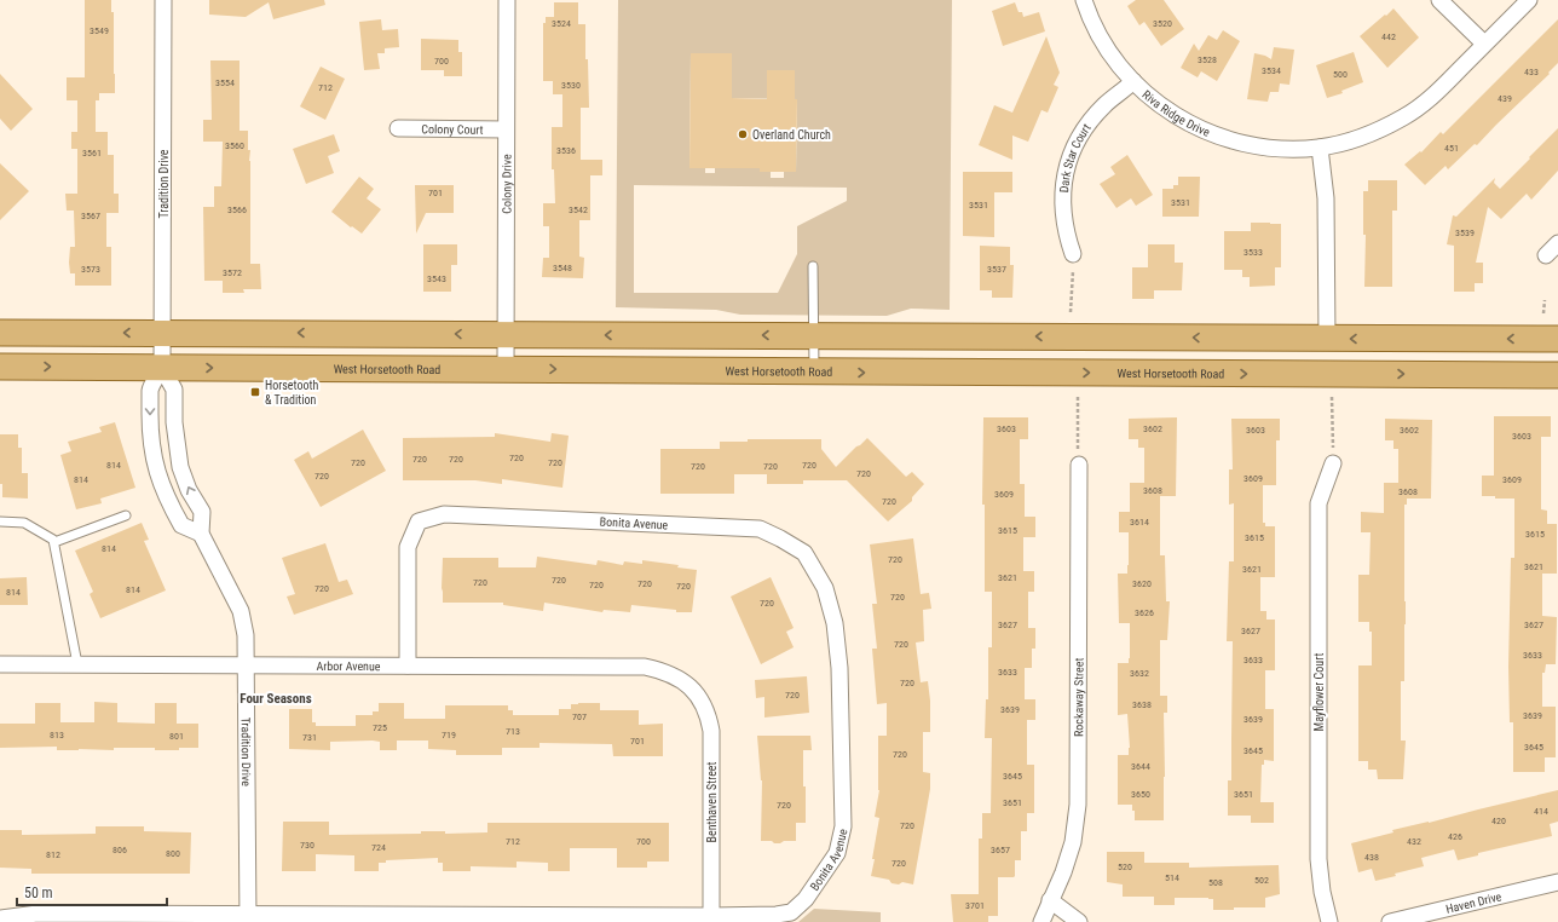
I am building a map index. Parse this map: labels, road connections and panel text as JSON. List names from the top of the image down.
{
  "streets": {
    "main road": ["West Horsetooth Road"],
    "street": [
      "Riva Ridge Drive",
      "Colony Court",
      "Dark Star Court",
      "Tradition Drive",
      "Colony Drive",
      "Bonita Avenue",
      "Arbor Avenue",
      "Mayflower Court",
      "Rockaway Street",
      "Benthaven Street",
      "Haven Drive"
    ]
  },
  "crossings": [
    ["Riva Ridge Drive", "Dark Star Court"],
    ["Colony Court", "Colony Drive"],
    ["Tradition Drive", "West Horsetooth Road"],
    ["Tradition Drive", "Bonita Avenue"],
    ["Tradition Drive", "Arbor Avenue"],
    ["Colony Drive", "West Horsetooth Road"],
    ["Bonita Avenue", "Arbor Avenue"],
    ["Bonita Avenue", "Benthaven Street"],
    ["Arbor Avenue", "Benthaven Street"]
  ],
  "districts": ["Four Seasons"],
  "places": {
    "other": ["Overland Church"],
    "transit": ["Horsetooth & Tradition"]
  },
  "house_numbers": [
    "3524",
    "3520",
    "3549",
    "442",
    "3528",
    "700",
    "3534",
    "433",
    "500",
    "3554",
    "3530",
    "712",
    "439",
    "3560",
    "451",
    "3536",
    "3561",
    "701",
    "3531",
    "3531",
    "3566",
    "3542",
    "3567",
    "3539",
    "3533",
    "3548",
    "3573",
    "3537",
    "3572",
    "3543",
    "3603",
    "3602",
    "3603",
    "3602",
    "3603",
    "720",
    "720",
    "720",
    "720",
    "720",
    "814",
    "720",
    "720",
    "720",
    "720",
    "720",
    "3609",
    "814",
    "3609",
    "3608",
    "3608",
    "3609",
    "720",
    "3614",
    "3615",
    "3615",
    "3615",
    "814",
    "720",
    "3621",
    "3621",
    "3621",
    "720",
    "720",
    "720",
    "3620",
    "720",
    "720",
    "720",
    "814",
    "814",
    "720",
    "720",
    "3626",
    "3627",
    "3627",
    "3627",
    "720",
    "3633",
    "3633",
    "3633",
    "3632",
    "720",
    "720",
    "3638",
    "3639",
    "3639",
    "707",
    "3639",
    "725",
    "713",
    "813",
    "719",
    "801",
    "731",
    "701",
    "3645",
    "3645",
    "720",
    "3644",
    "3645",
    "3650",
    "3651",
    "3651",
    "720",
    "414",
    "420",
    "720",
    "426",
    "712",
    "700",
    "432",
    "730",
    "724",
    "806",
    "3657",
    "800",
    "812",
    "438",
    "720",
    "520",
    "514",
    "502",
    "508",
    "3701"
  ],
  "scale_bar": "50 m"
}
